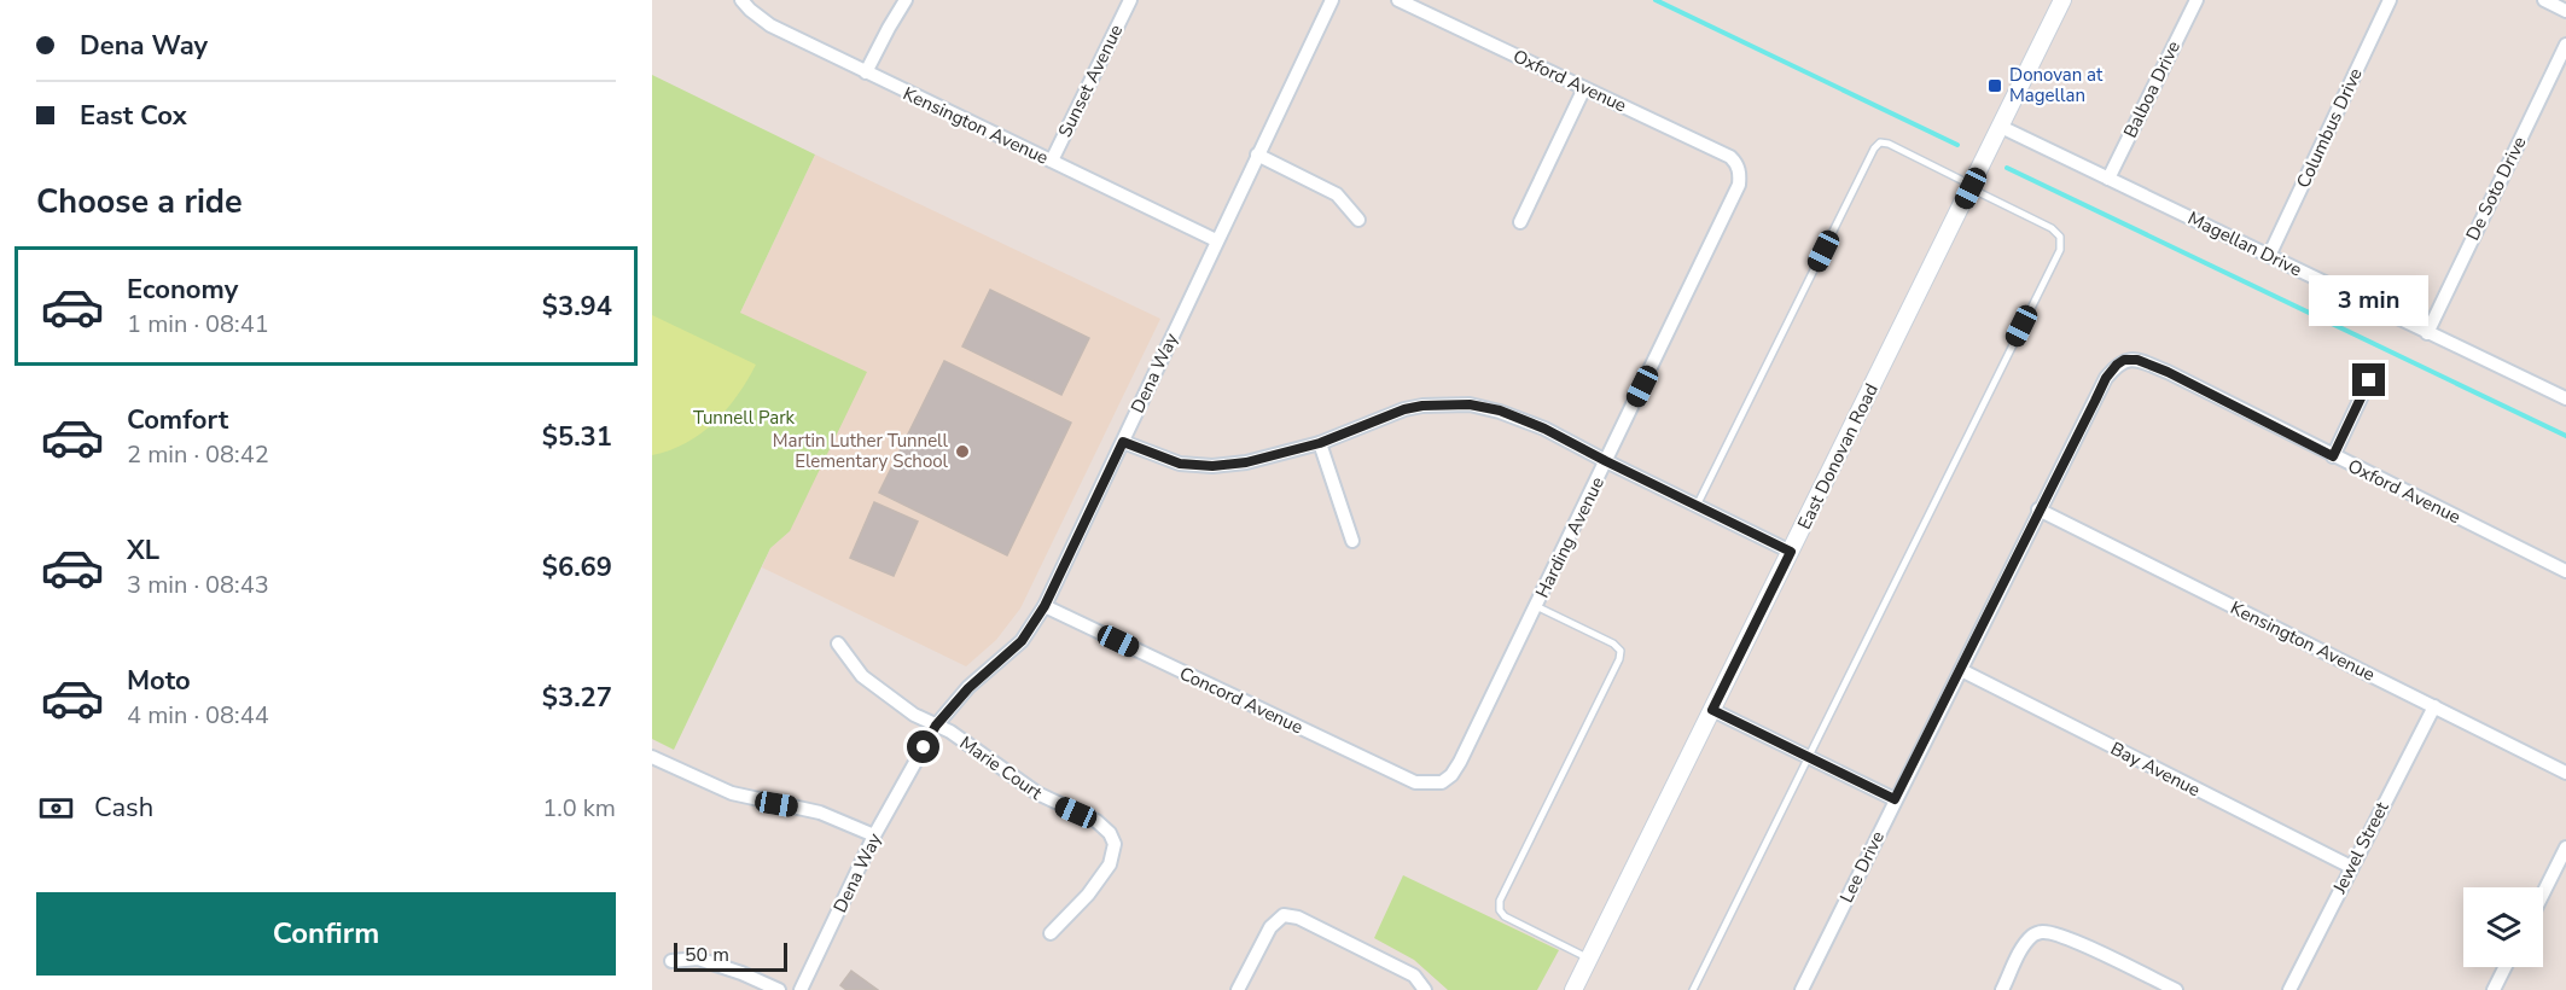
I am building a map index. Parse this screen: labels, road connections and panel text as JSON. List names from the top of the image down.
{
  "streets": {
    "street": [
      "Sunset Avenue",
      "Oxford Avenue",
      "Balboa Drive",
      "Kensington Avenue",
      "Columbus Drive",
      "De Soto Drive",
      "Magellan Drive",
      "Dena Way",
      "East Donovan Road",
      "Harding Avenue",
      "Concord Avenue",
      "Marie Court",
      "Bay Avenue",
      "Jewel Street",
      "Lee Drive"
    ]
  },
  "crossings": [
    ["Sunset Avenue", "Kensington Avenue"],
    ["Oxford Avenue", "Harding Avenue"],
    ["Oxford Avenue", "Lee Drive"],
    ["Balboa Drive", "Magellan Drive"],
    ["Kensington Avenue", "Dena Way"],
    ["Kensington Avenue", "Jewel Street"],
    ["Kensington Avenue", "Lee Drive"],
    ["Columbus Drive", "Magellan Drive"],
    ["De Soto Drive", "Magellan Drive"],
    ["Magellan Drive", "East Donovan Road"],
    ["Dena Way", "Concord Avenue"],
    ["Dena Way", "Marie Court"],
    ["Harding Avenue", "Concord Avenue"],
    ["Bay Avenue", "Jewel Street"],
    ["Bay Avenue", "Lee Drive"]
  ],
  "parks": ["Tunnell Park"],
  "places": {
    "transit": ["Donovan at Magellan"],
    "other": ["Martin Luther Tunnell Elementary School"]
  },
  "scale_bar": "50 m",
  "page": {
    "banner": ["Dena Way", "East Cox"],
    "heading": "Choose a ride",
    "list": [
      {
        "name": "Economy",
        "note": "1 min · 08:41",
        "value": "$3.94"
      },
      {
        "name": "Comfort",
        "note": "2 min · 08:42",
        "value": "$5.31"
      },
      {
        "name": "XL",
        "note": "3 min · 08:43",
        "value": "$6.69"
      },
      {
        "name": "Moto",
        "note": "4 min · 08:44",
        "value": "$3.27"
      }
    ],
    "bubble": "3 min",
    "pay": ["Cash", "1.0 km"],
    "buttons": "Confirm",
    "scale": "50 m"
  }
}
